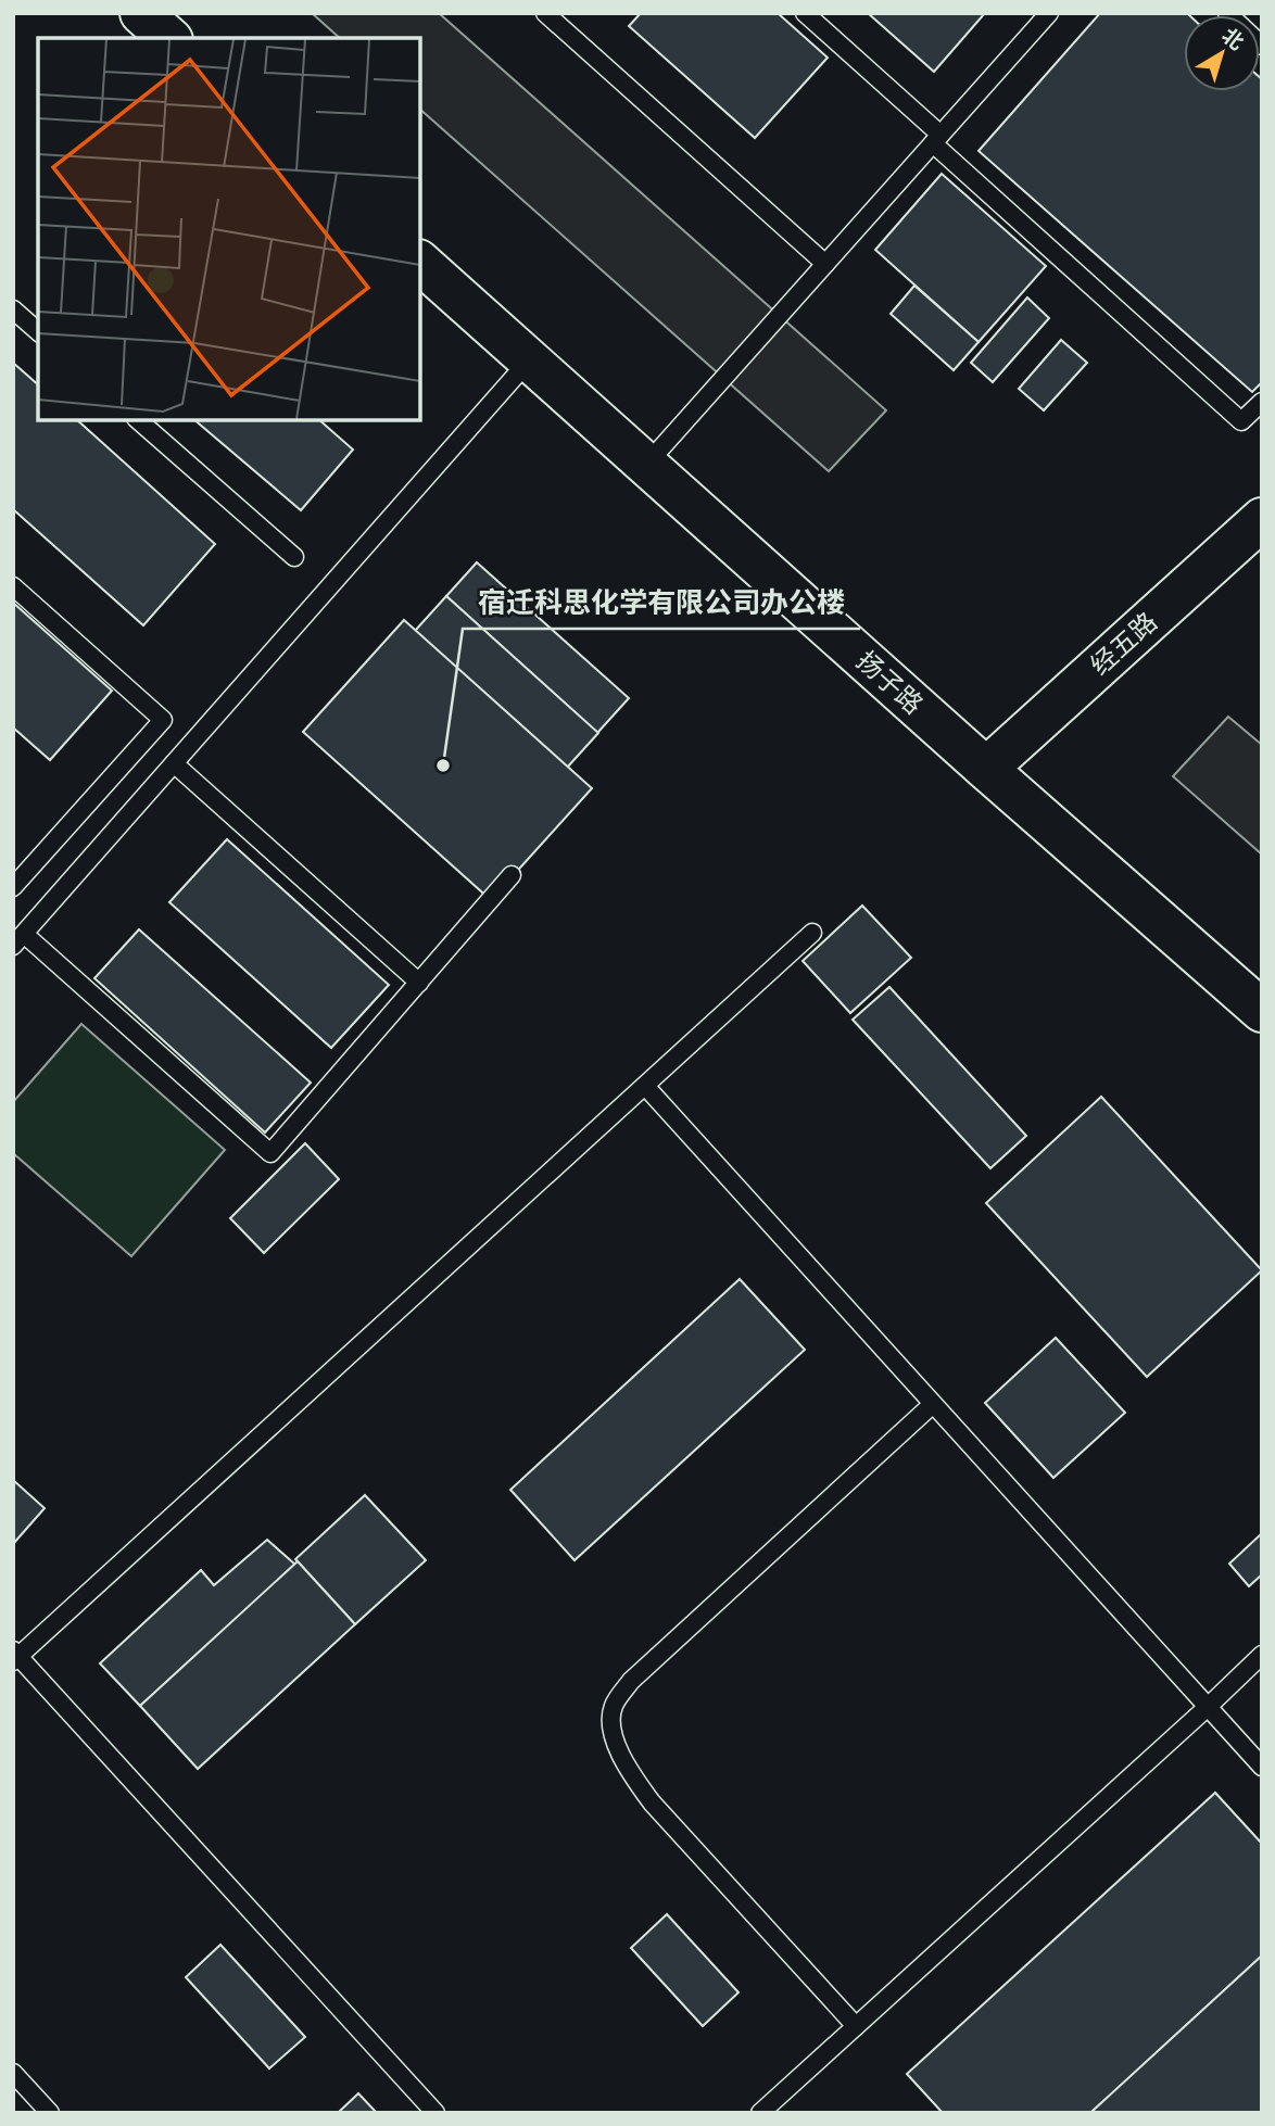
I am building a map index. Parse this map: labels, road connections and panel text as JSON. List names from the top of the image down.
{
  "streets": {
    "street": ["经五路", "扬子路"]
  },
  "crossings": [
    ["经五路", "扬子路"]
  ],
  "places": ["宿迁科思化学有限公司办公楼"],
  "north": "top right"
}
